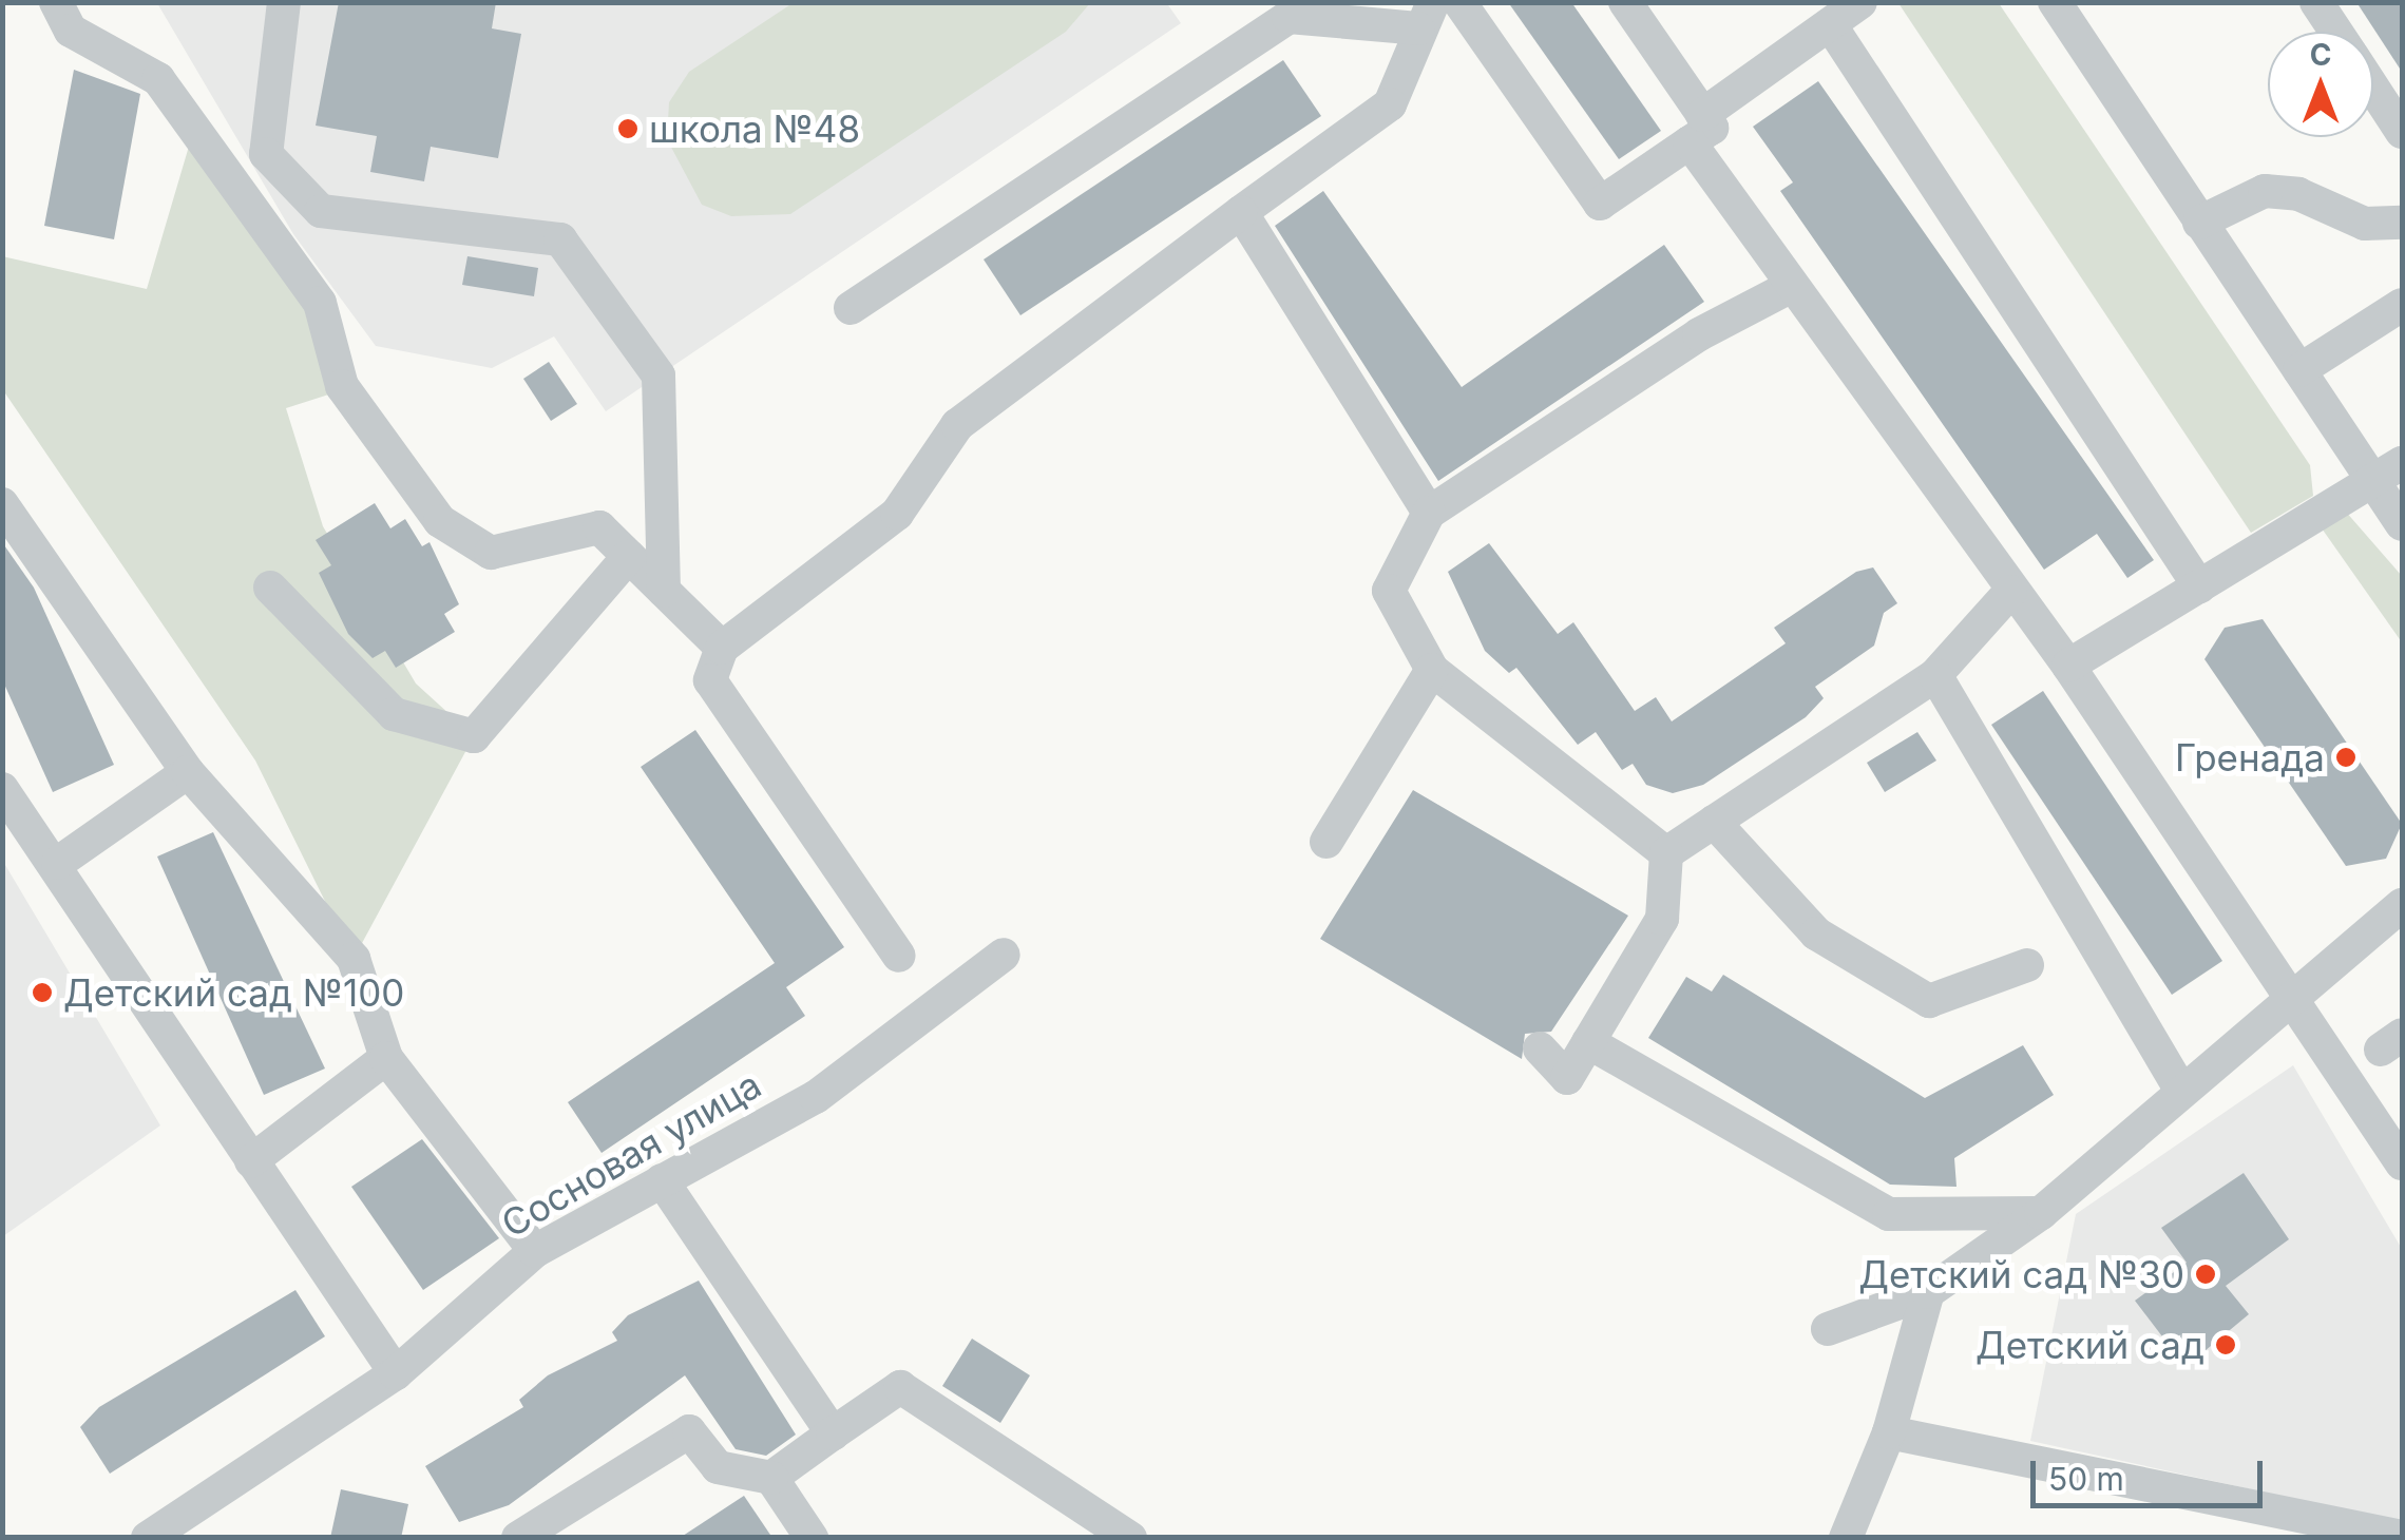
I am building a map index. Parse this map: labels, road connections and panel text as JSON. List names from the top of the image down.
{
  "streets": {
    "street": ["Сосновая улица"]
  },
  "places": [
    "школа №48",
    "Гренада",
    "Детский сад №100",
    "Детский сад №30",
    "Детский сад"
  ],
  "scale_bar": "50 m",
  "north": "top"
}
